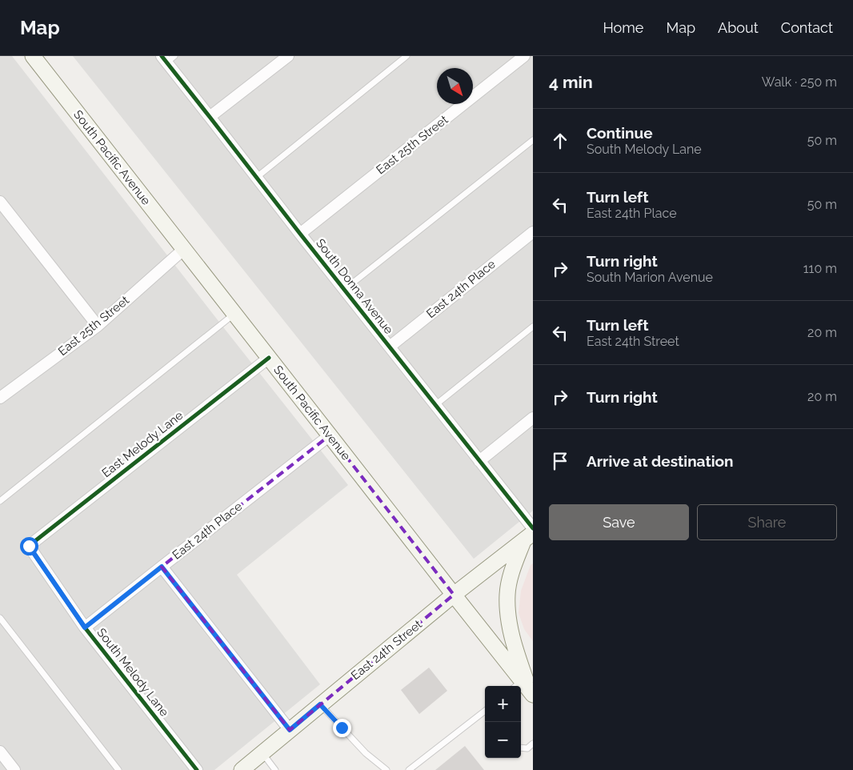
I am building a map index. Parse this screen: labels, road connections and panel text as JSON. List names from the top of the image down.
{
  "streets": {
    "main road": ["South Pacific Avenue", "East 24th Street"],
    "street": [
      "East 25th Street",
      "South Donna Avenue",
      "East 24th Place",
      "East Melody Lane",
      "South Melody Lane"
    ]
  },
  "crossings": [
    ["East 25th Street", "South Pacific Avenue"],
    ["East 25th Street", "South Donna Avenue"],
    ["South Pacific Avenue", "East 24th Place"],
    ["South Pacific Avenue", "East Melody Lane"],
    ["South Pacific Avenue", "East 24th Street"],
    ["South Donna Avenue", "East 24th Place"],
    ["East 24th Place", "South Melody Lane"],
    ["East Melody Lane", "South Melody Lane"]
  ],
  "north": "bottom right",
  "page": {
    "header": "Map",
    "nav": [
      "Home",
      "Map",
      "About",
      "Contact"
    ],
    "heading": ["4 min", "Walk · 250 m"],
    "list": [
      ["Continue", "South Melody Lane", "50 m"],
      ["Turn left", "East 24th Place", "50 m"],
      ["Turn right", "South Marion Avenue", "110 m"],
      ["Turn left", "East 24th Street", "20 m"],
      ["Turn right", "20 m"],
      "Arrive at destination"
    ],
    "buttons": ["Save", "Share"],
    "map_buttons": ["+", "−"]
  }
}
